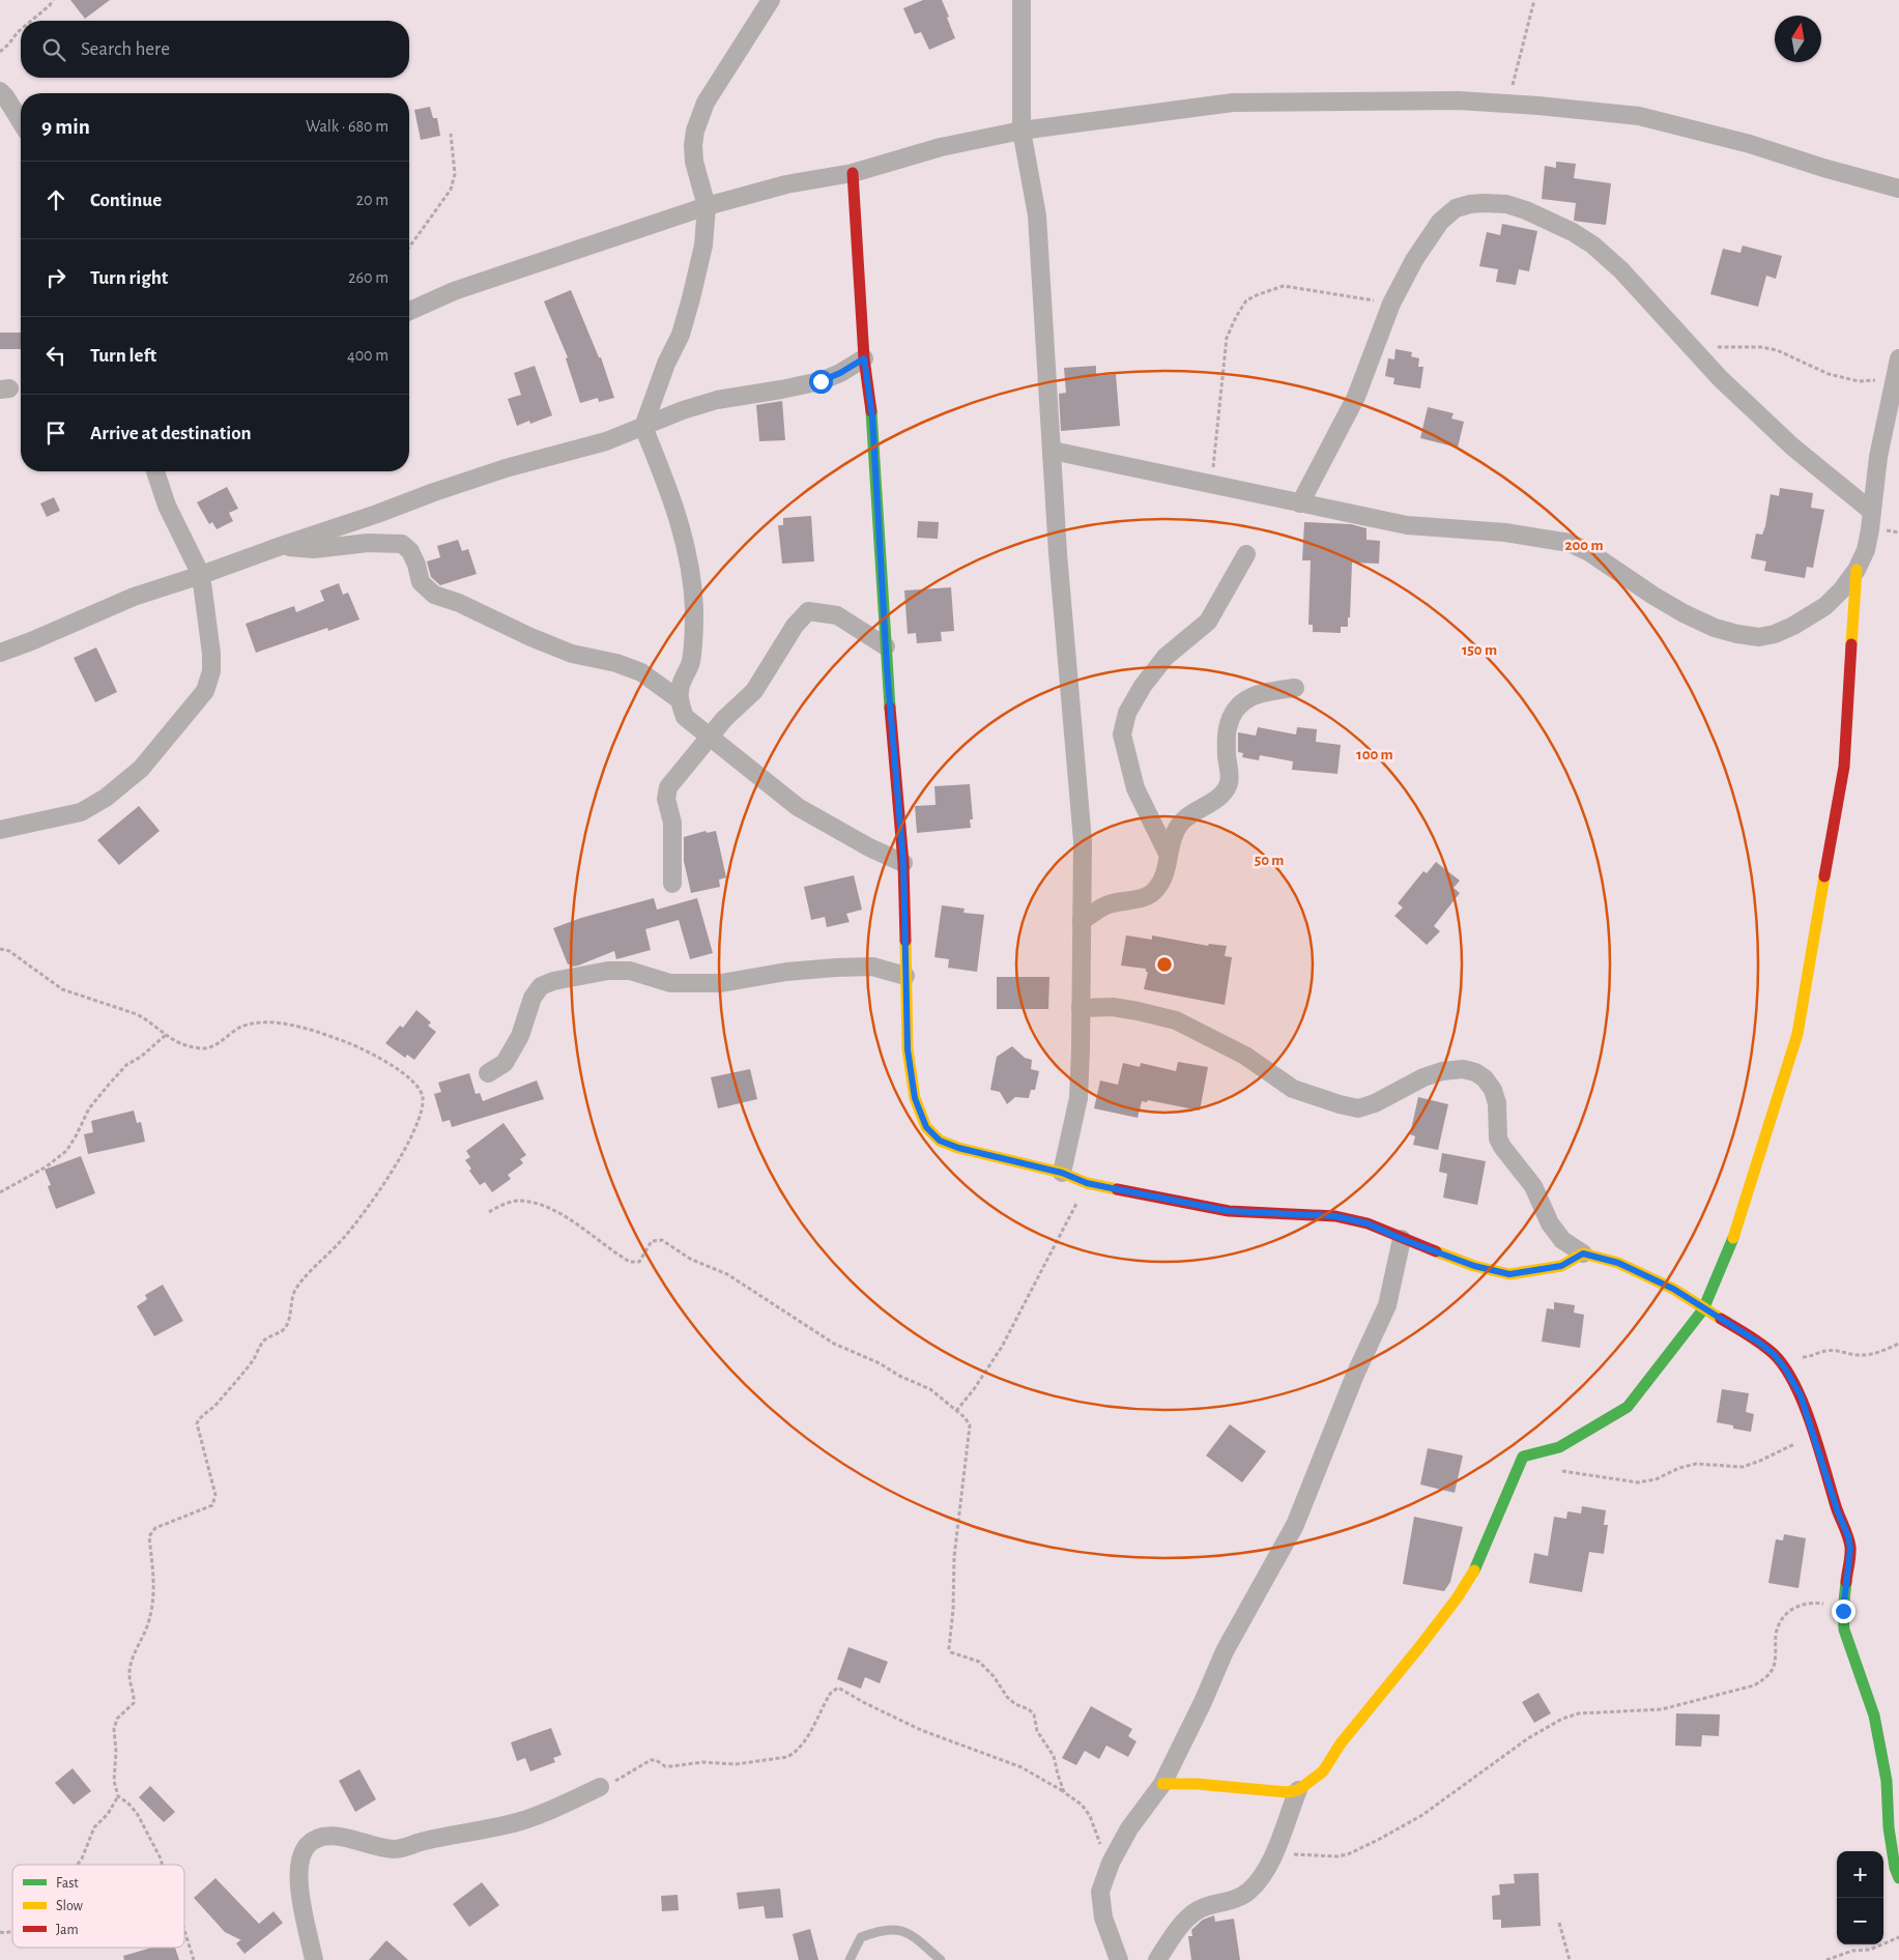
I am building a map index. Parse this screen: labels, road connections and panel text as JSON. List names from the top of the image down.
{
  "legend": ["Fast", "Slow", "Jam"],
  "north": "top",
  "page": {
    "search": "Search here",
    "heading": ["9 min", "Walk · 680 m"],
    "list": [
      ["Continue", "20 m"],
      ["Turn right", "260 m"],
      ["Turn left", "400 m"],
      "Arrive at destination"
    ],
    "map_buttons": ["+", "−"]
  },
  "rings": [
    "200 m",
    "150 m",
    "100 m",
    "50 m"
  ]
}
